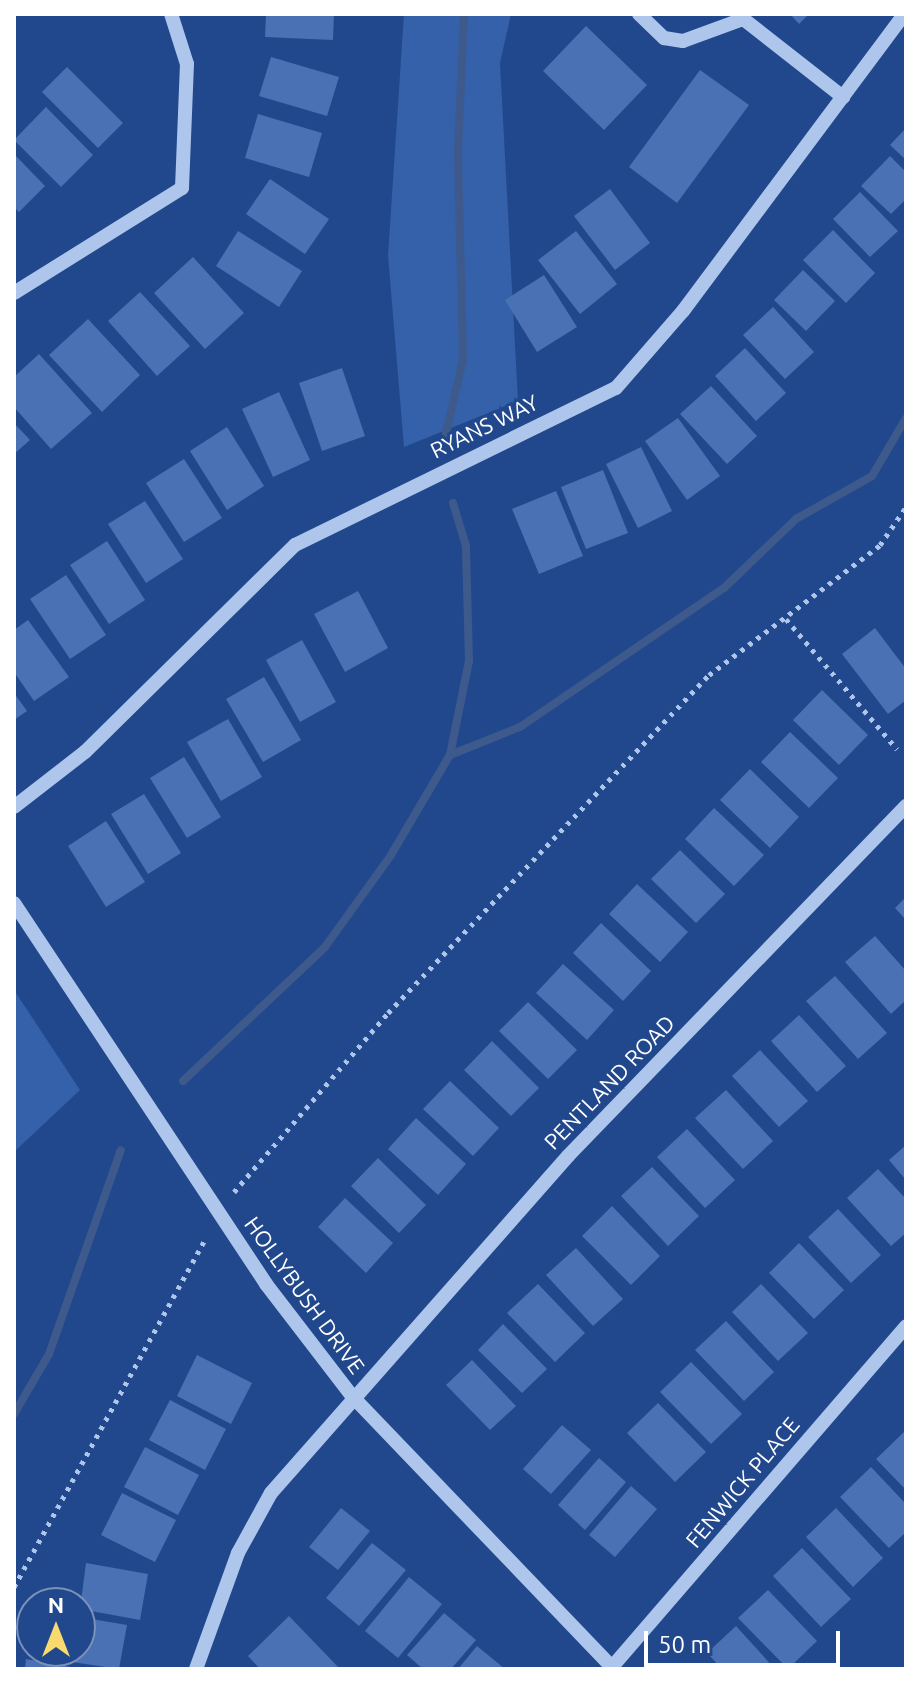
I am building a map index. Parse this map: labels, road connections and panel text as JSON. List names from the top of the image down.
{
  "streets": {
    "street": [
      "RYANS WAY",
      "PENTLAND ROAD",
      "HOLLYBUSH DRIVE",
      "FENWICK PLACE"
    ]
  },
  "crossings": [
    ["PENTLAND ROAD", "HOLLYBUSH DRIVE"],
    ["HOLLYBUSH DRIVE", "FENWICK PLACE"]
  ],
  "scale_bar": "50 m",
  "north": "top"
}
